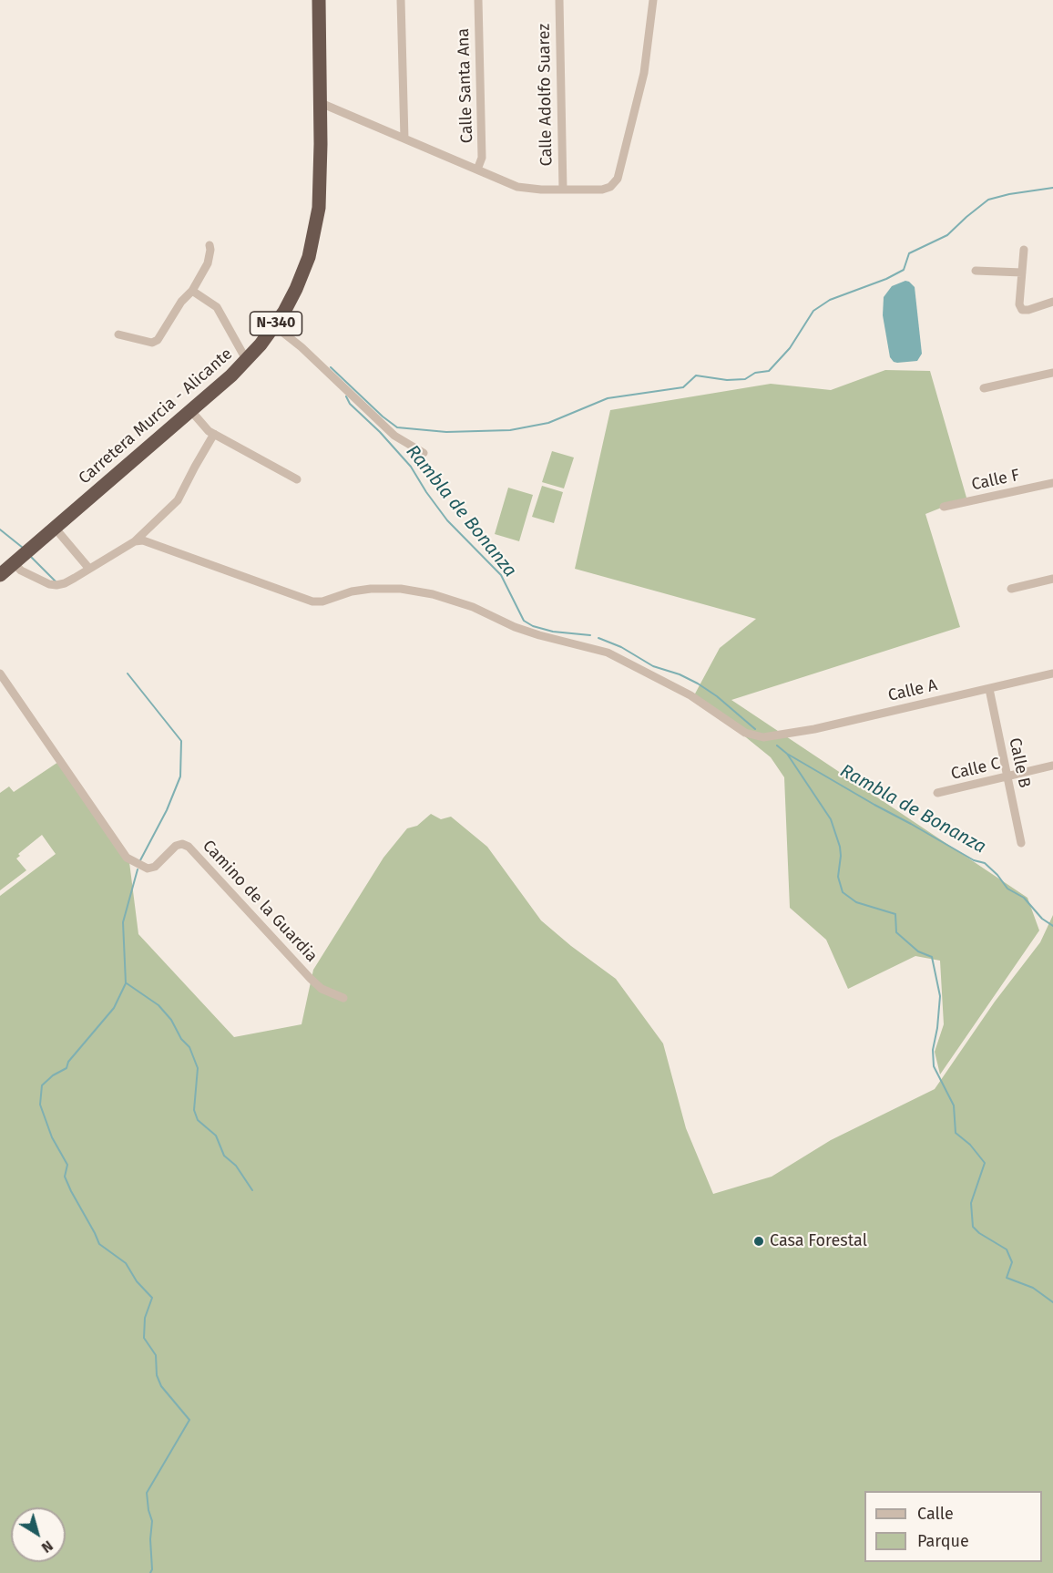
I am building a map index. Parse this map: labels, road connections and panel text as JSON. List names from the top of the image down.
{
  "streets": {
    "highway": ["N-340", "Carretera Murcia - Alicante"],
    "street": [
      "Calle Santa Ana",
      "Calle Adolfo Suarez",
      "Calle F",
      "Calle A",
      "Calle B",
      "Calle C",
      "Camino de la Guardia"
    ]
  },
  "crossings": [
    ["Calle A", "Calle B"],
    ["Calle B", "Calle C"]
  ],
  "water": ["Rambla de Bonanza"],
  "places": ["Casa Forestal"],
  "legend": ["Calle", "Parque"],
  "north": "bottom right"
}
